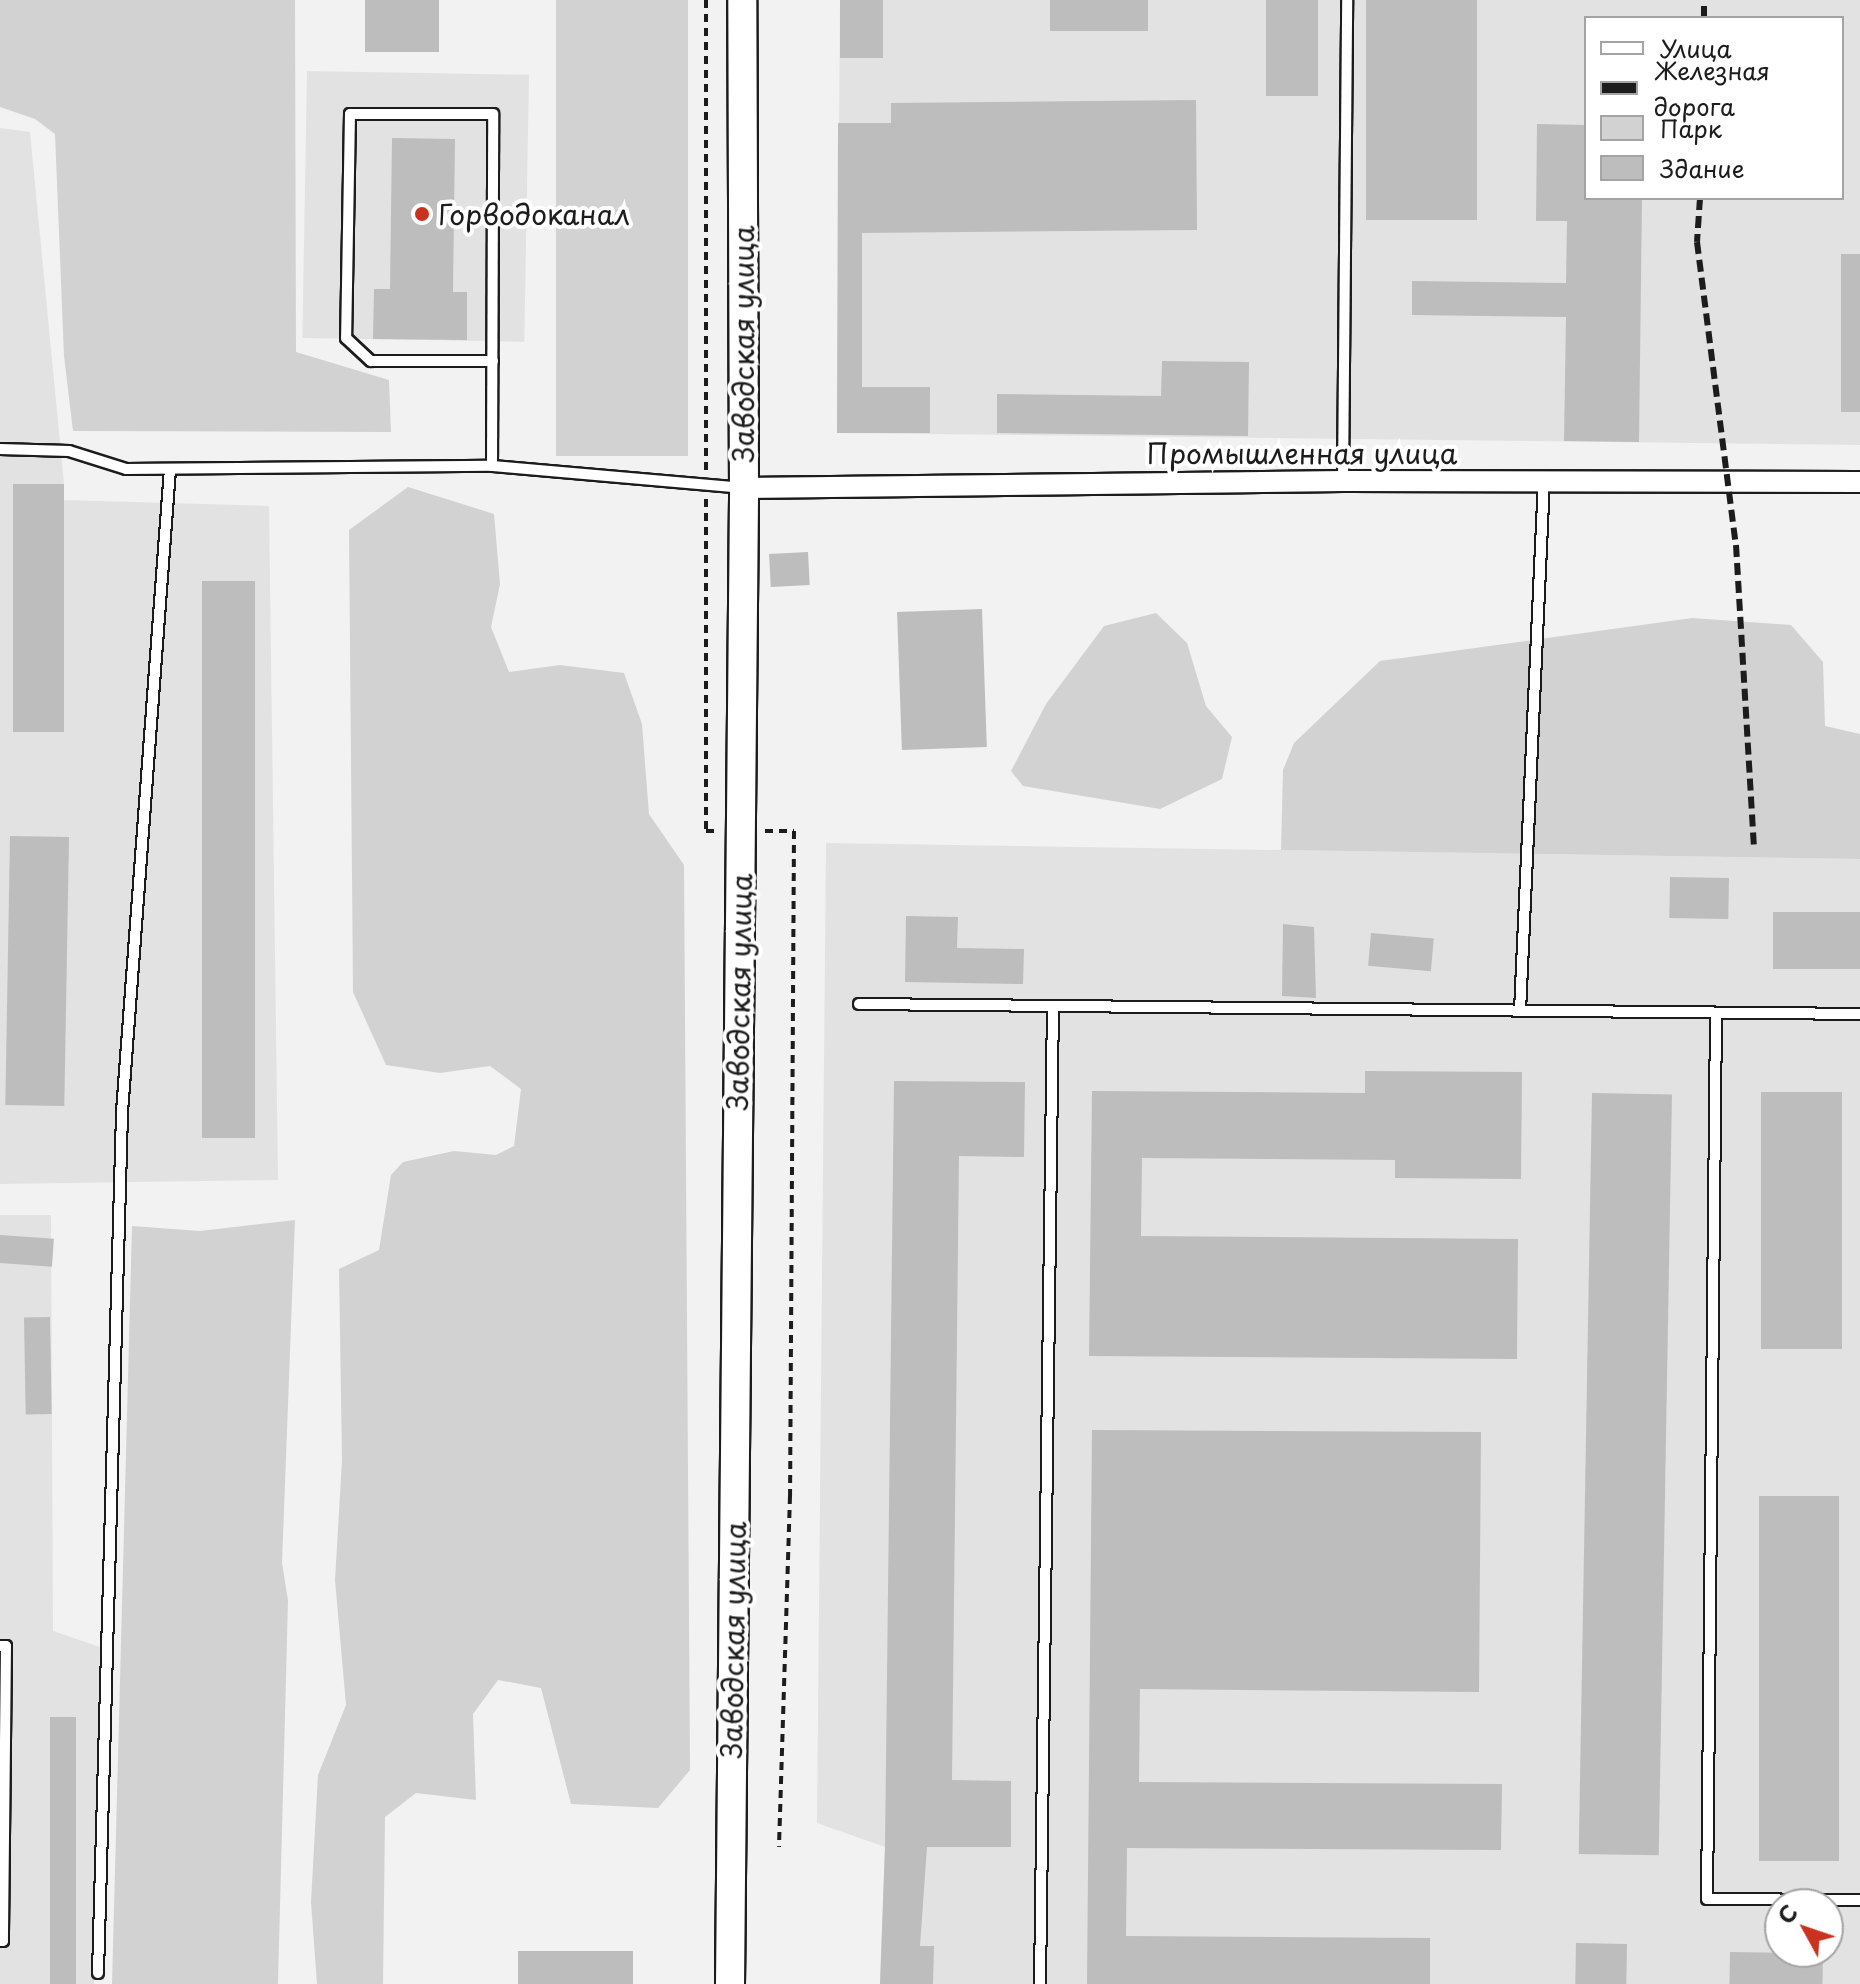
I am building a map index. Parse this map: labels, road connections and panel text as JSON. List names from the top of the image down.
{
  "streets": {
    "main road": ["Заводская улица"],
    "street": ["Промышленная улица"]
  },
  "crossings": [
    ["Заводская улица", "Промышленная улица"]
  ],
  "places": ["Горводоканал"],
  "legend": [
    "Улица",
    "Железная дорога",
    "Парк",
    "Здание"
  ],
  "north": "top left"
}
